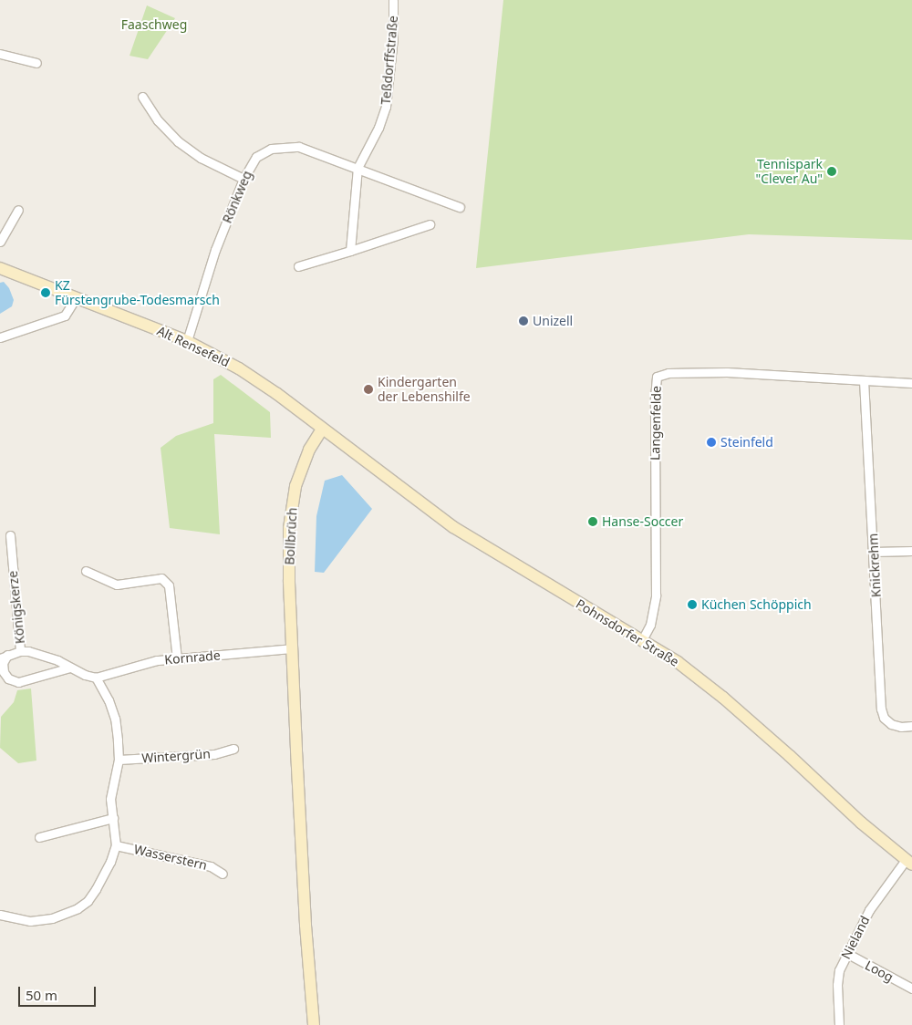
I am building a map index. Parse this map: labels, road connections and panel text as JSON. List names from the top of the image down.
{
  "streets": {
    "main road": ["Alt Rensefeld", "Bollbrüch", "Pohnsdorfer Straße"],
    "street": [
      "Teßdorffstraße",
      "Rönkweg",
      "Langenfelde",
      "Knickrehm",
      "Königskerze",
      "Kornrade",
      "Wintergrün",
      "Wasserstern",
      "Nieland",
      "Loog"
    ]
  },
  "crossings": [
    ["Teßdorffstraße", "Rönkweg"],
    ["Rönkweg", "Alt Rensefeld"],
    ["Alt Rensefeld", "Bollbrüch"],
    ["Alt Rensefeld", "Pohnsdorfer Straße"],
    ["Langenfelde", "Knickrehm"],
    ["Langenfelde", "Pohnsdorfer Straße"],
    ["Bollbrüch", "Pohnsdorfer Straße"],
    ["Bollbrüch", "Kornrade"],
    ["Pohnsdorfer Straße", "Nieland"],
    ["Nieland", "Loog"]
  ],
  "parks": ["Faaschweg"],
  "places": [
    "Tennispark \"Clever Au\"",
    "KZ Fürstengrube-Todesmarsch",
    "Unizell",
    "Kindergarten der Lebenshilfe",
    "Steinfeld",
    "Hanse-Soccer",
    "Küchen Schöppich"
  ],
  "scale_bar": "50 m"
}
